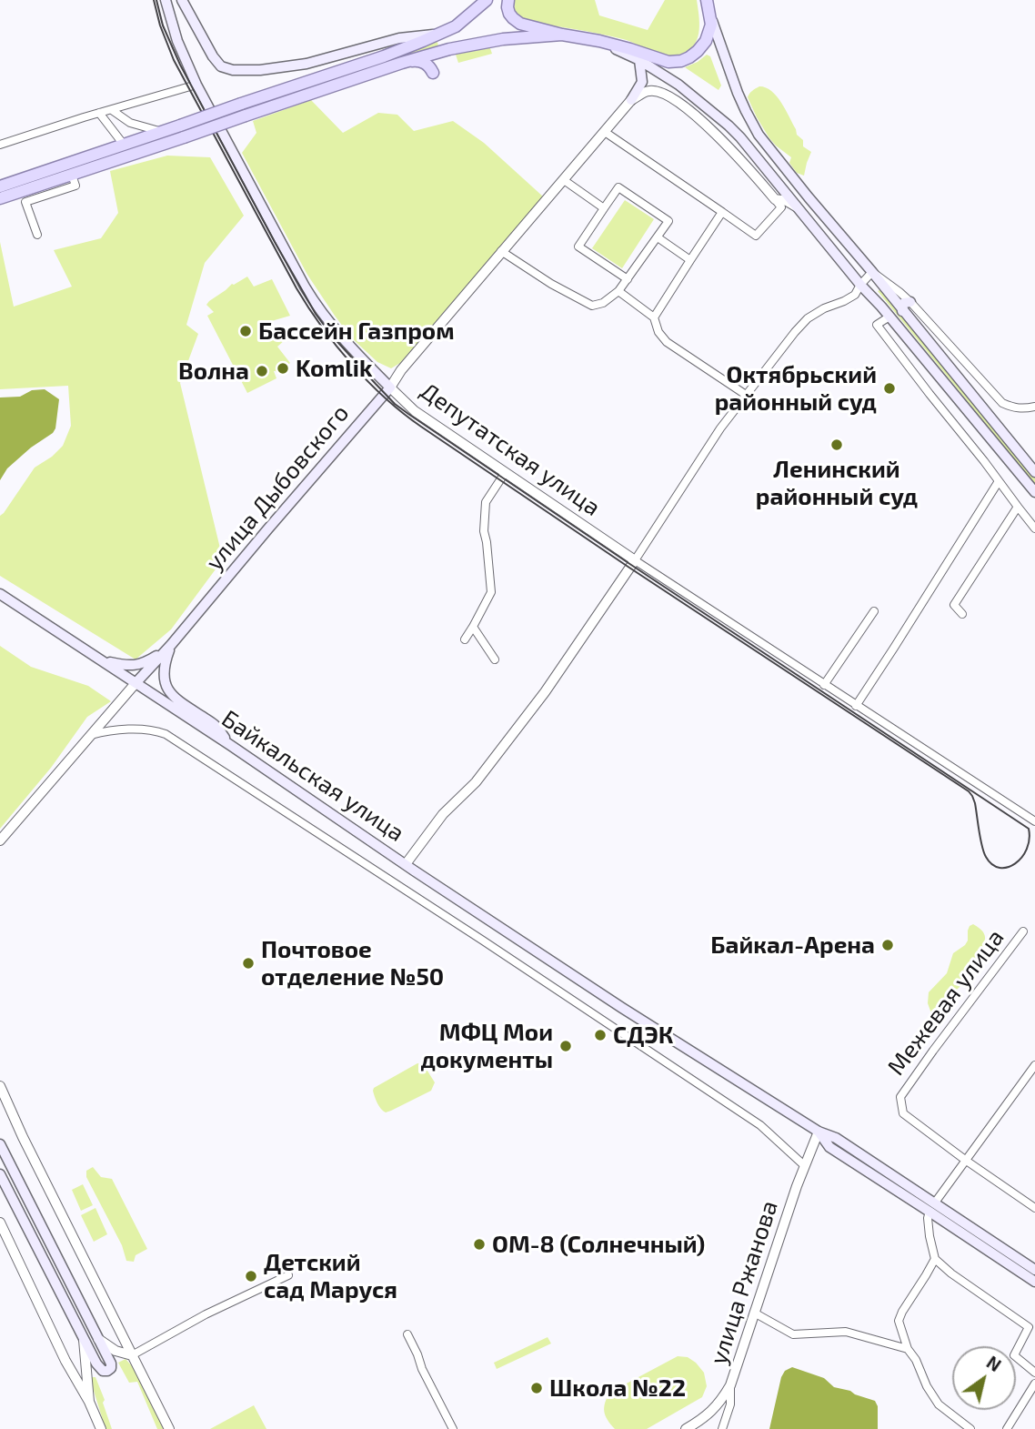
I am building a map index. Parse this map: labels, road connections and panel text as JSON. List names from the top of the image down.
{
  "streets": {
    "main road": ["Депутатская улица", "улица Дыбовского", "Байкальская улица"],
    "street": ["Межевая улица", "улица Ржанова"]
  },
  "crossings": [
    ["Депутатская улица", "улица Дыбовского"],
    ["улица Дыбовского", "Байкальская улица"],
    ["Байкальская улица", "улица Ржанова"]
  ],
  "places": [
    "Бассейн Газпром",
    "Komlik",
    "Волна",
    "Октябрьский районный суд",
    "Ленинский районный суд",
    "Байкал-Арена",
    "Почтовое отделение №50",
    "СДЭК",
    "МФЦ Мои документы",
    "ОМ-8 (Солнечный)",
    "Детский сад Маруся",
    "Школа №22"
  ],
  "north": "top right"
}
